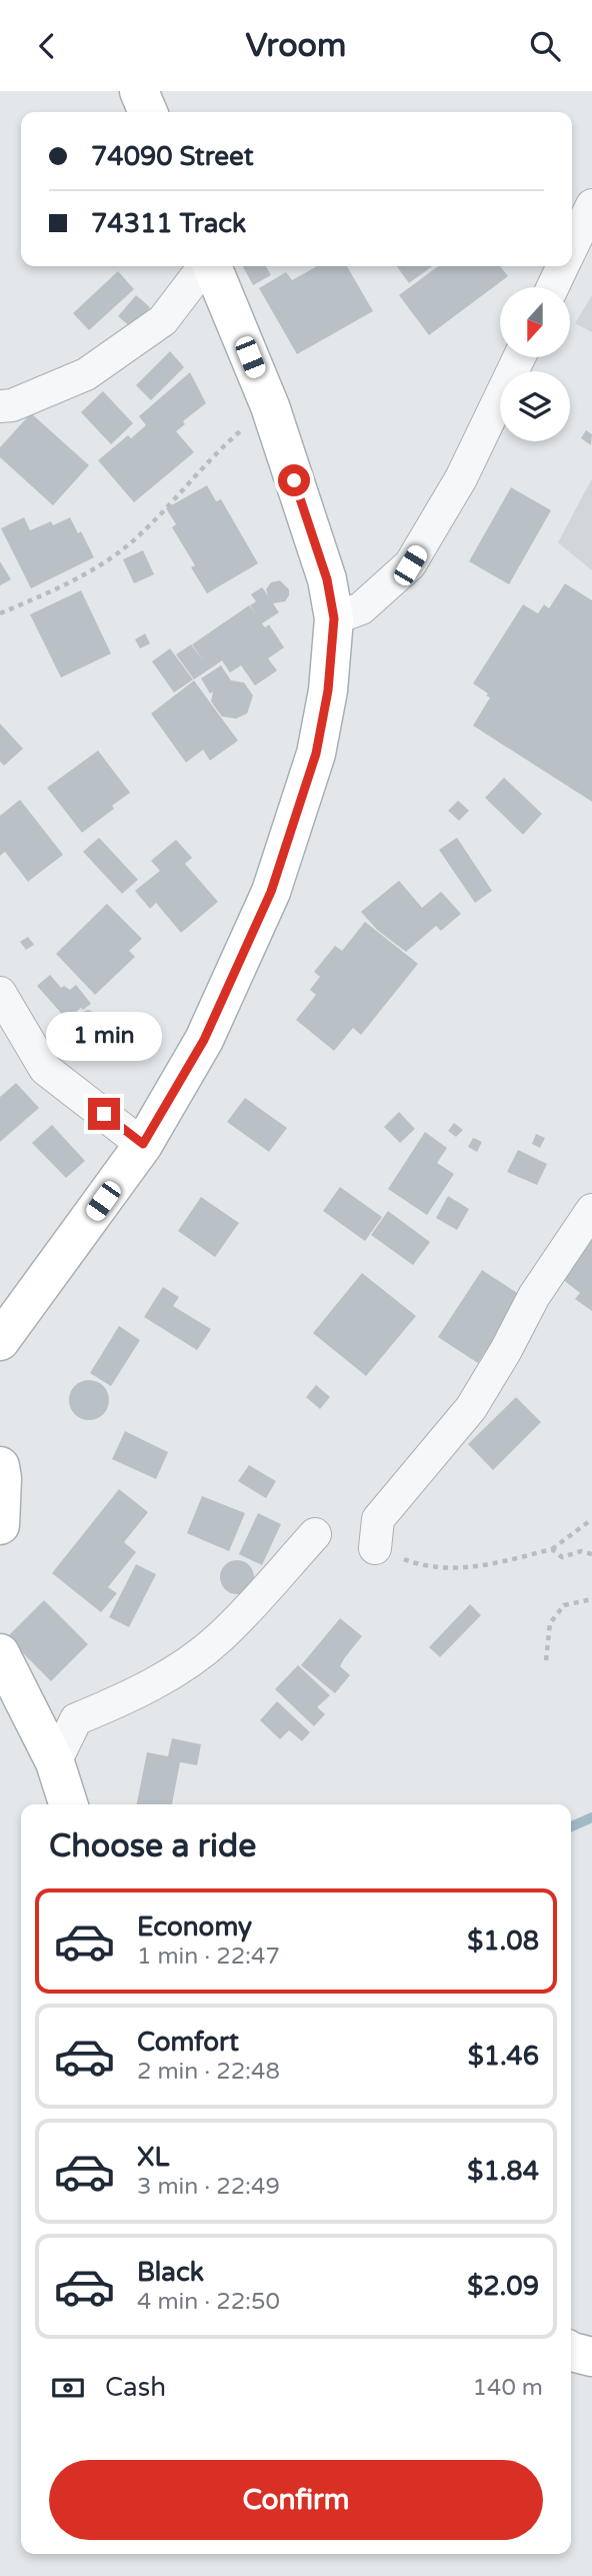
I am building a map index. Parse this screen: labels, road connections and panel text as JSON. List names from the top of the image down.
{
  "north": "bottom",
  "page": {
    "header": "Vroom",
    "banner": ["74090 Street", "74311 Track"],
    "bubble": "1 min",
    "heading": "Choose a ride",
    "list": [
      {
        "name": "Economy",
        "note": "1 min · 22:47",
        "value": "$1.08"
      },
      {
        "name": "Comfort",
        "note": "2 min · 22:48",
        "value": "$1.46"
      },
      {
        "name": "XL",
        "note": "3 min · 22:49",
        "value": "$1.84"
      },
      {
        "name": "Black",
        "note": "4 min · 22:50",
        "value": "$2.09"
      }
    ],
    "pay": ["Cash", "140 m"],
    "buttons": "Confirm"
  }
}
